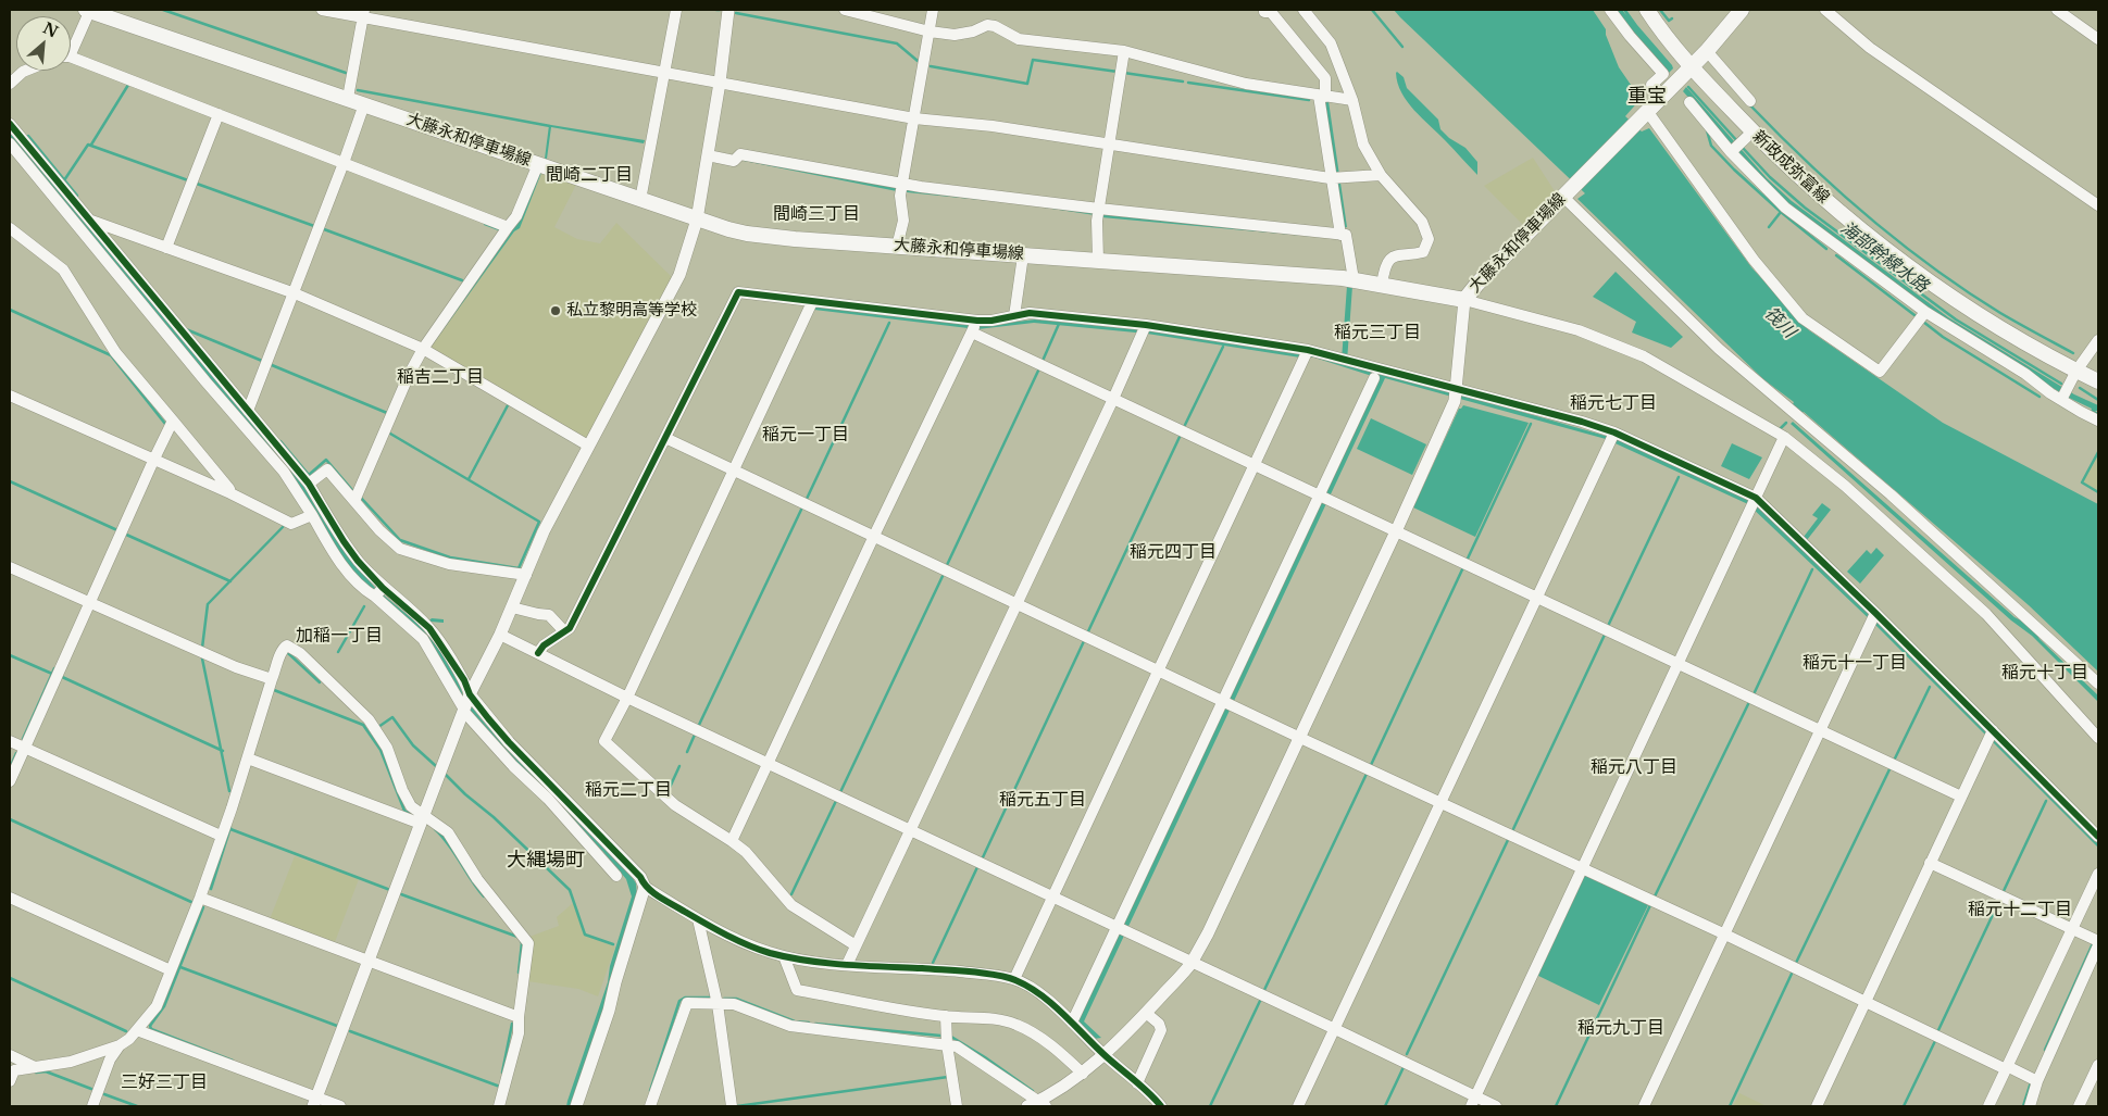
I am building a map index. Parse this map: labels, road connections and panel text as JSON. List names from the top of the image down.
{
  "streets": {
    "main road": ["大藤永和停車場線", "新政成弥富線"]
  },
  "crossings": [
    ["大藤永和停車場線", "新政成弥富線"]
  ],
  "districts": [
    "重宝",
    "間崎二丁目",
    "間崎三丁目",
    "稲元三丁目",
    "稲吉二丁目",
    "稲元七丁目",
    "稲元一丁目",
    "稲元四丁目",
    "加稲一丁目",
    "稲元十一丁目",
    "稲元十丁目",
    "稲元八丁目",
    "稲元二丁目",
    "稲元五丁目",
    "大縄場町",
    "稲元十二丁目",
    "稲元九丁目",
    "三好三丁目"
  ],
  "water": ["海部幹線水路", "筏川"],
  "places": ["私立黎明高等学校"],
  "north": "top right"
}
